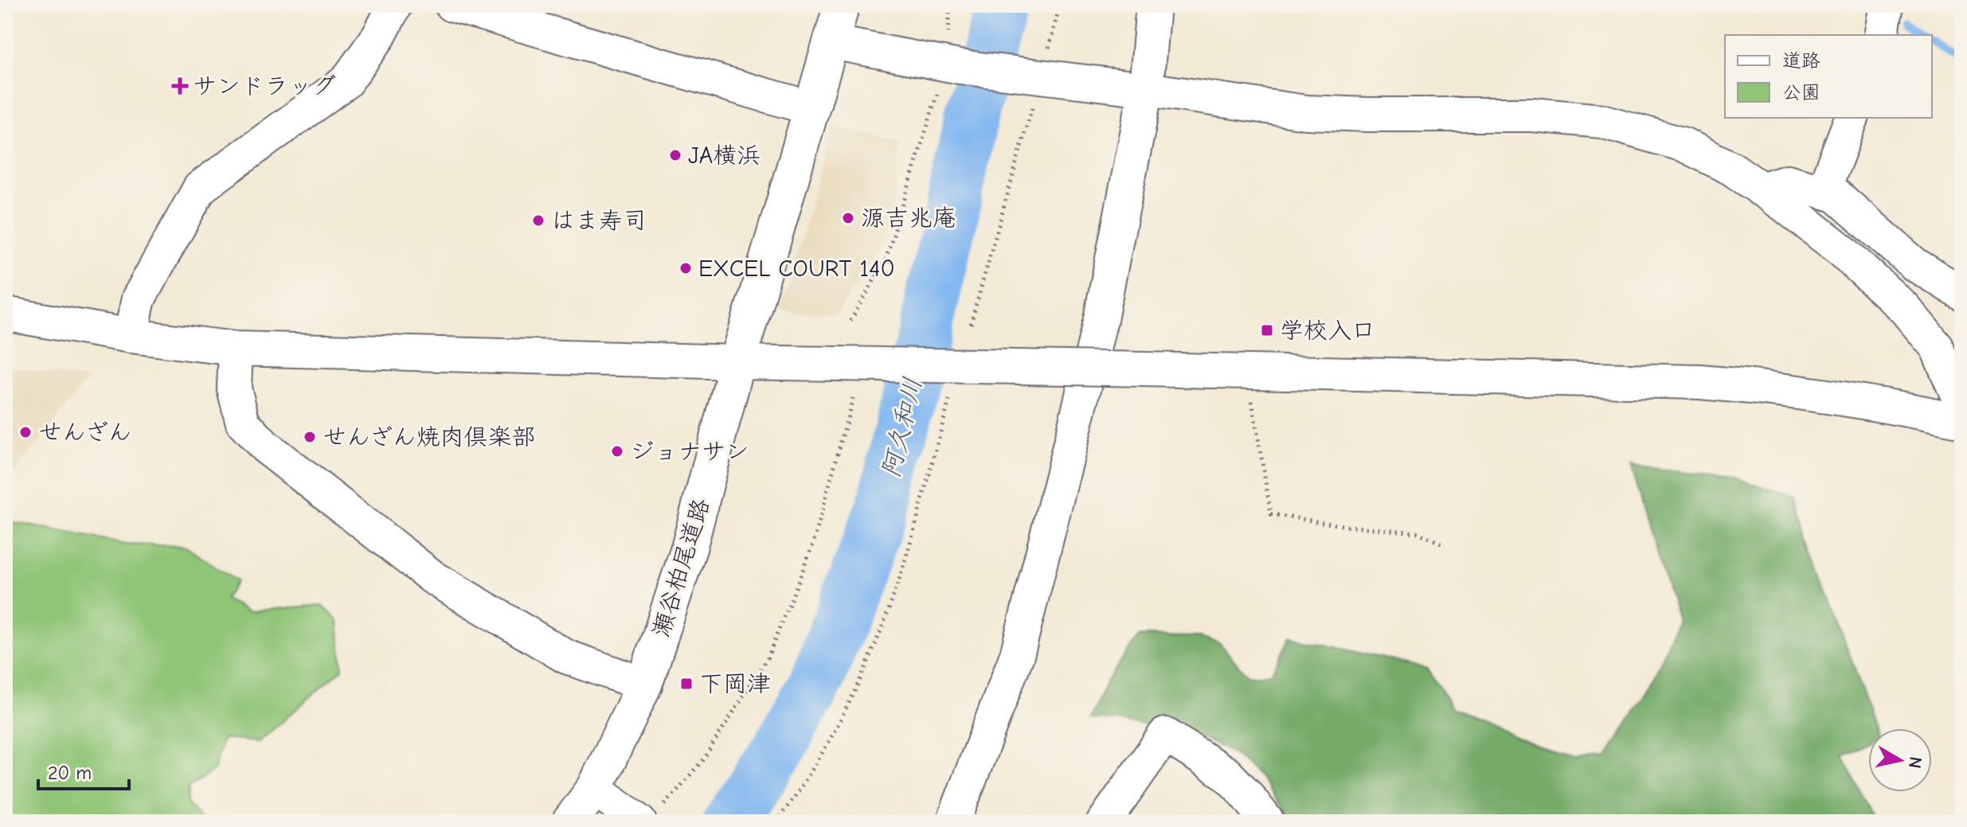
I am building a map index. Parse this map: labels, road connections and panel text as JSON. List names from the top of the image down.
{
  "streets": {
    "main road": ["瀬谷柏尾道路"]
  },
  "water": ["阿久和川"],
  "places": {
    "health": ["サンドラッグ"],
    "other": [
      "JA横浜",
      "源吉兆庵",
      "はま寿司",
      "EXCEL COURT 140",
      "せんざん",
      "せんざん焼肉倶楽部",
      "ジョナサン"
    ],
    "transit": ["学校入口", "下岡津"]
  },
  "legend": ["道路", "公園"],
  "scale_bar": "20 m",
  "north": "right"
}
